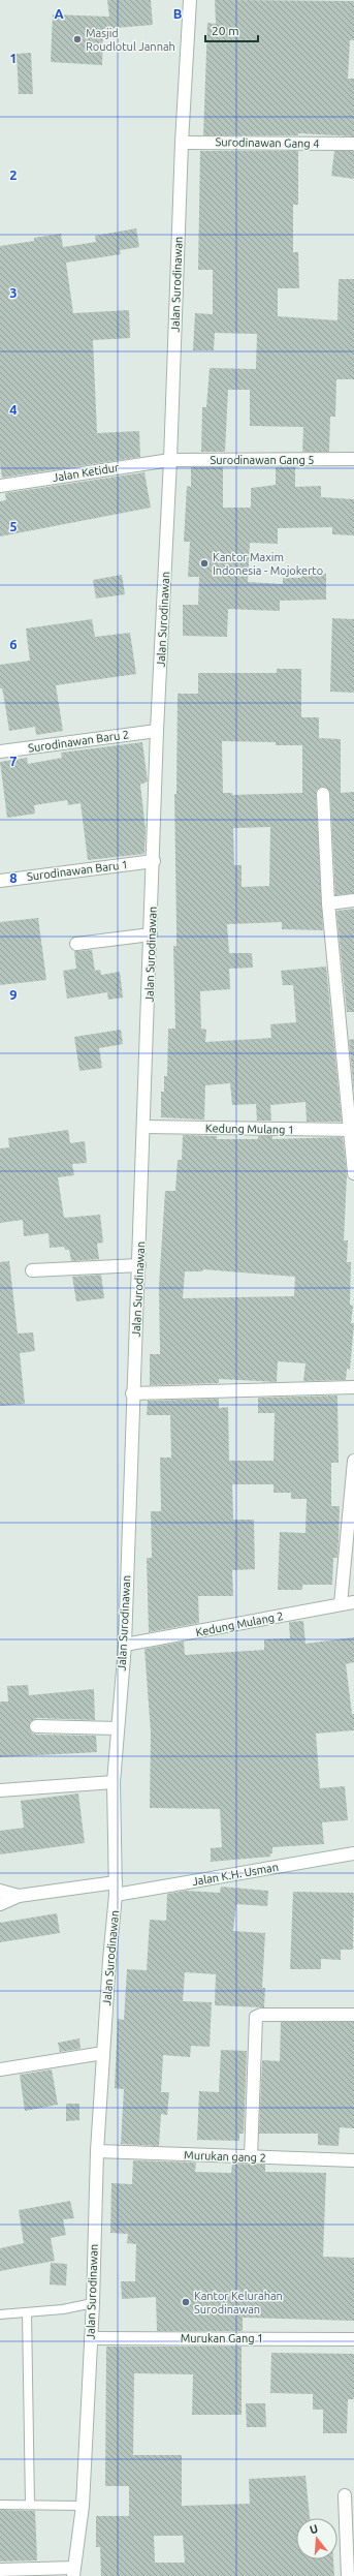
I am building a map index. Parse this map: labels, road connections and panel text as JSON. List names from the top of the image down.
{
  "streets": {
    "street": [
      "Surodinawan Gang 4",
      "Jalan Surodinawan",
      "Surodinawan Gang 5",
      "Jalan Ketidur",
      "Surodinawan Baru 2",
      "Surodinawan Baru 1",
      "Kedung Mulang 1",
      "Kedung Mulang 2",
      "Jalan K.H. Usman",
      "Murukan gang 2",
      "Murukan Gang 1"
    ]
  },
  "crossings": [
    ["Surodinawan Gang 4", "Jalan Surodinawan"],
    ["Jalan Surodinawan", "Surodinawan Gang 5"],
    ["Jalan Surodinawan", "Jalan Ketidur"],
    ["Jalan Surodinawan", "Surodinawan Baru 2"],
    ["Jalan Surodinawan", "Surodinawan Baru 1"],
    ["Jalan Surodinawan", "Kedung Mulang 1"],
    ["Jalan Surodinawan", "Kedung Mulang 2"],
    ["Jalan Surodinawan", "Jalan K.H. Usman"],
    ["Jalan Surodinawan", "Murukan gang 2"],
    ["Jalan Surodinawan", "Murukan Gang 1"],
    ["Surodinawan Gang 5", "Jalan Ketidur"]
  ],
  "places": ["Masjid Roudlotul Jannah", "Kantor Maxim Indonesia - Mojokerto", "Kantor Kelurahan Surodinawan"],
  "scale_bar": "20 m",
  "north": "top",
  "grid": {
    "columns": ["A", "B"],
    "rows": [
      "1",
      "2",
      "3",
      "4",
      "5",
      "6",
      "7",
      "8",
      "9"
    ]
  }
}
